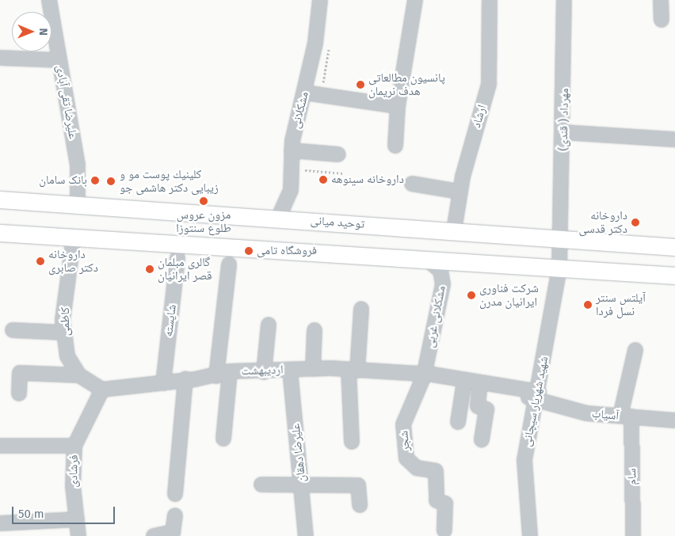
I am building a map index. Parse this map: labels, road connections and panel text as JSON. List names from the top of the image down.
{
  "streets": {
    "main road": ["توحید میانی"],
    "street": [
      "علیرضا تقی آبادی",
      "مشکلانی",
      "ارشاد",
      "مهرداد ( قندی)",
      "مشکلانی غربی",
      "شایسته",
      "کاظمی",
      "اردیبهشت",
      "شهید شهریار سیچانی",
      "آسیاب",
      "شجر",
      "علیرضا دهقان",
      "فرشادی",
      "سام"
    ]
  },
  "crossings": [
    ["علیرضا تقی آبادی", "توحید میانی"],
    ["مشکلانی", "توحید میانی"],
    ["ارشاد", "توحید میانی"],
    ["مهرداد ( قندی)", "توحید میانی"],
    ["مهرداد ( قندی)", "شهید شهریار سیچانی"],
    ["مشکلانی غربی", "اردیبهشت"],
    ["مشکلانی غربی", "شجر"],
    ["شایسته", "اردیبهشت"],
    ["کاظمی", "اردیبهشت"],
    ["کاظمی", "فرشادی"],
    ["اردیبهشت", "شهید شهریار سیچانی"],
    ["اردیبهشت", "آسیاب"],
    ["اردیبهشت", "شجر"],
    ["اردیبهشت", "علیرضا دهقان"],
    ["اردیبهشت", "فرشادی"],
    ["شهید شهریار سیچانی", "آسیاب"],
    ["آسیاب", "سام"]
  ],
  "places": [
    "پانسیون مطالعاتی هدف نریمان",
    "داروخانه سینوهه",
    "بانک سامان",
    "كلينيك پوست مو و زيبايى دکتر هاشمی جو",
    "مزون عروس طلوع سنتوزا",
    "داروخانه دکتر قدسی",
    "فروشگاه تامی",
    "داروخانه دکتر صابری",
    "گالری مبلمان قصر ایرانیان",
    "شرکت فناوری ایرانیان مدرن",
    "آیلتس سنتر نسل فردا"
  ],
  "scale_bar": "50 m",
  "north": "right"
}
